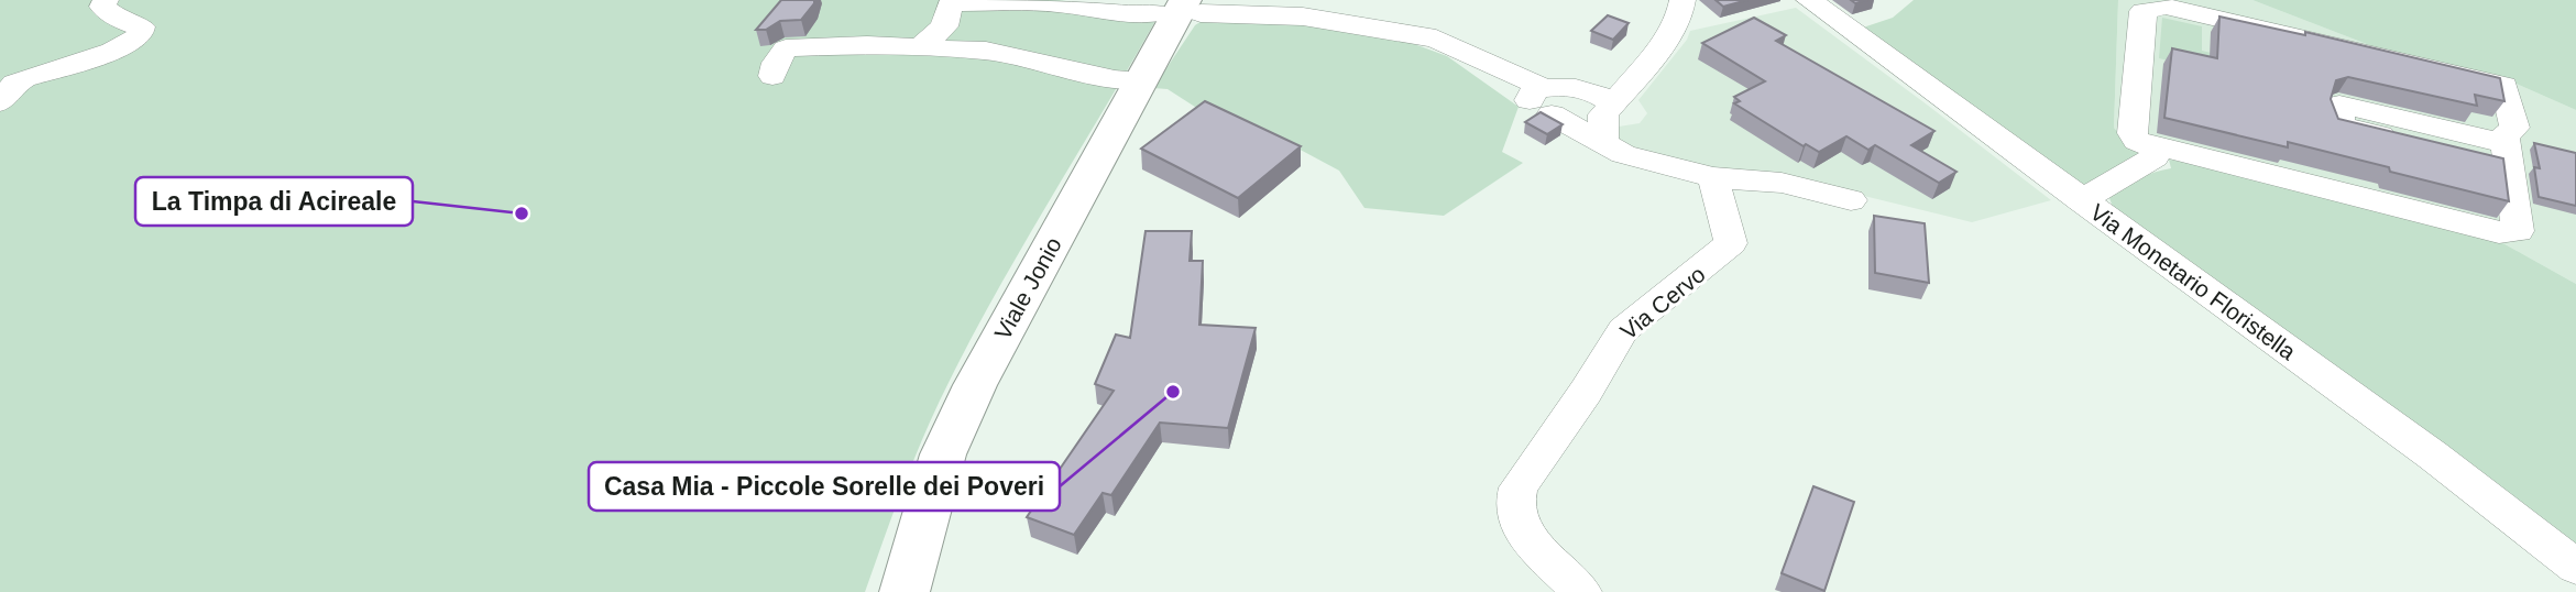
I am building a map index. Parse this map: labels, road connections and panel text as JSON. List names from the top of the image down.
{
  "streets": {
    "main road": ["Viale Jonio"],
    "street": ["Via Monetario Floristella", "Via Cervo"]
  },
  "places": ["La Timpa di Acireale", "Casa Mia - Piccole Sorelle dei Poveri"]
}
